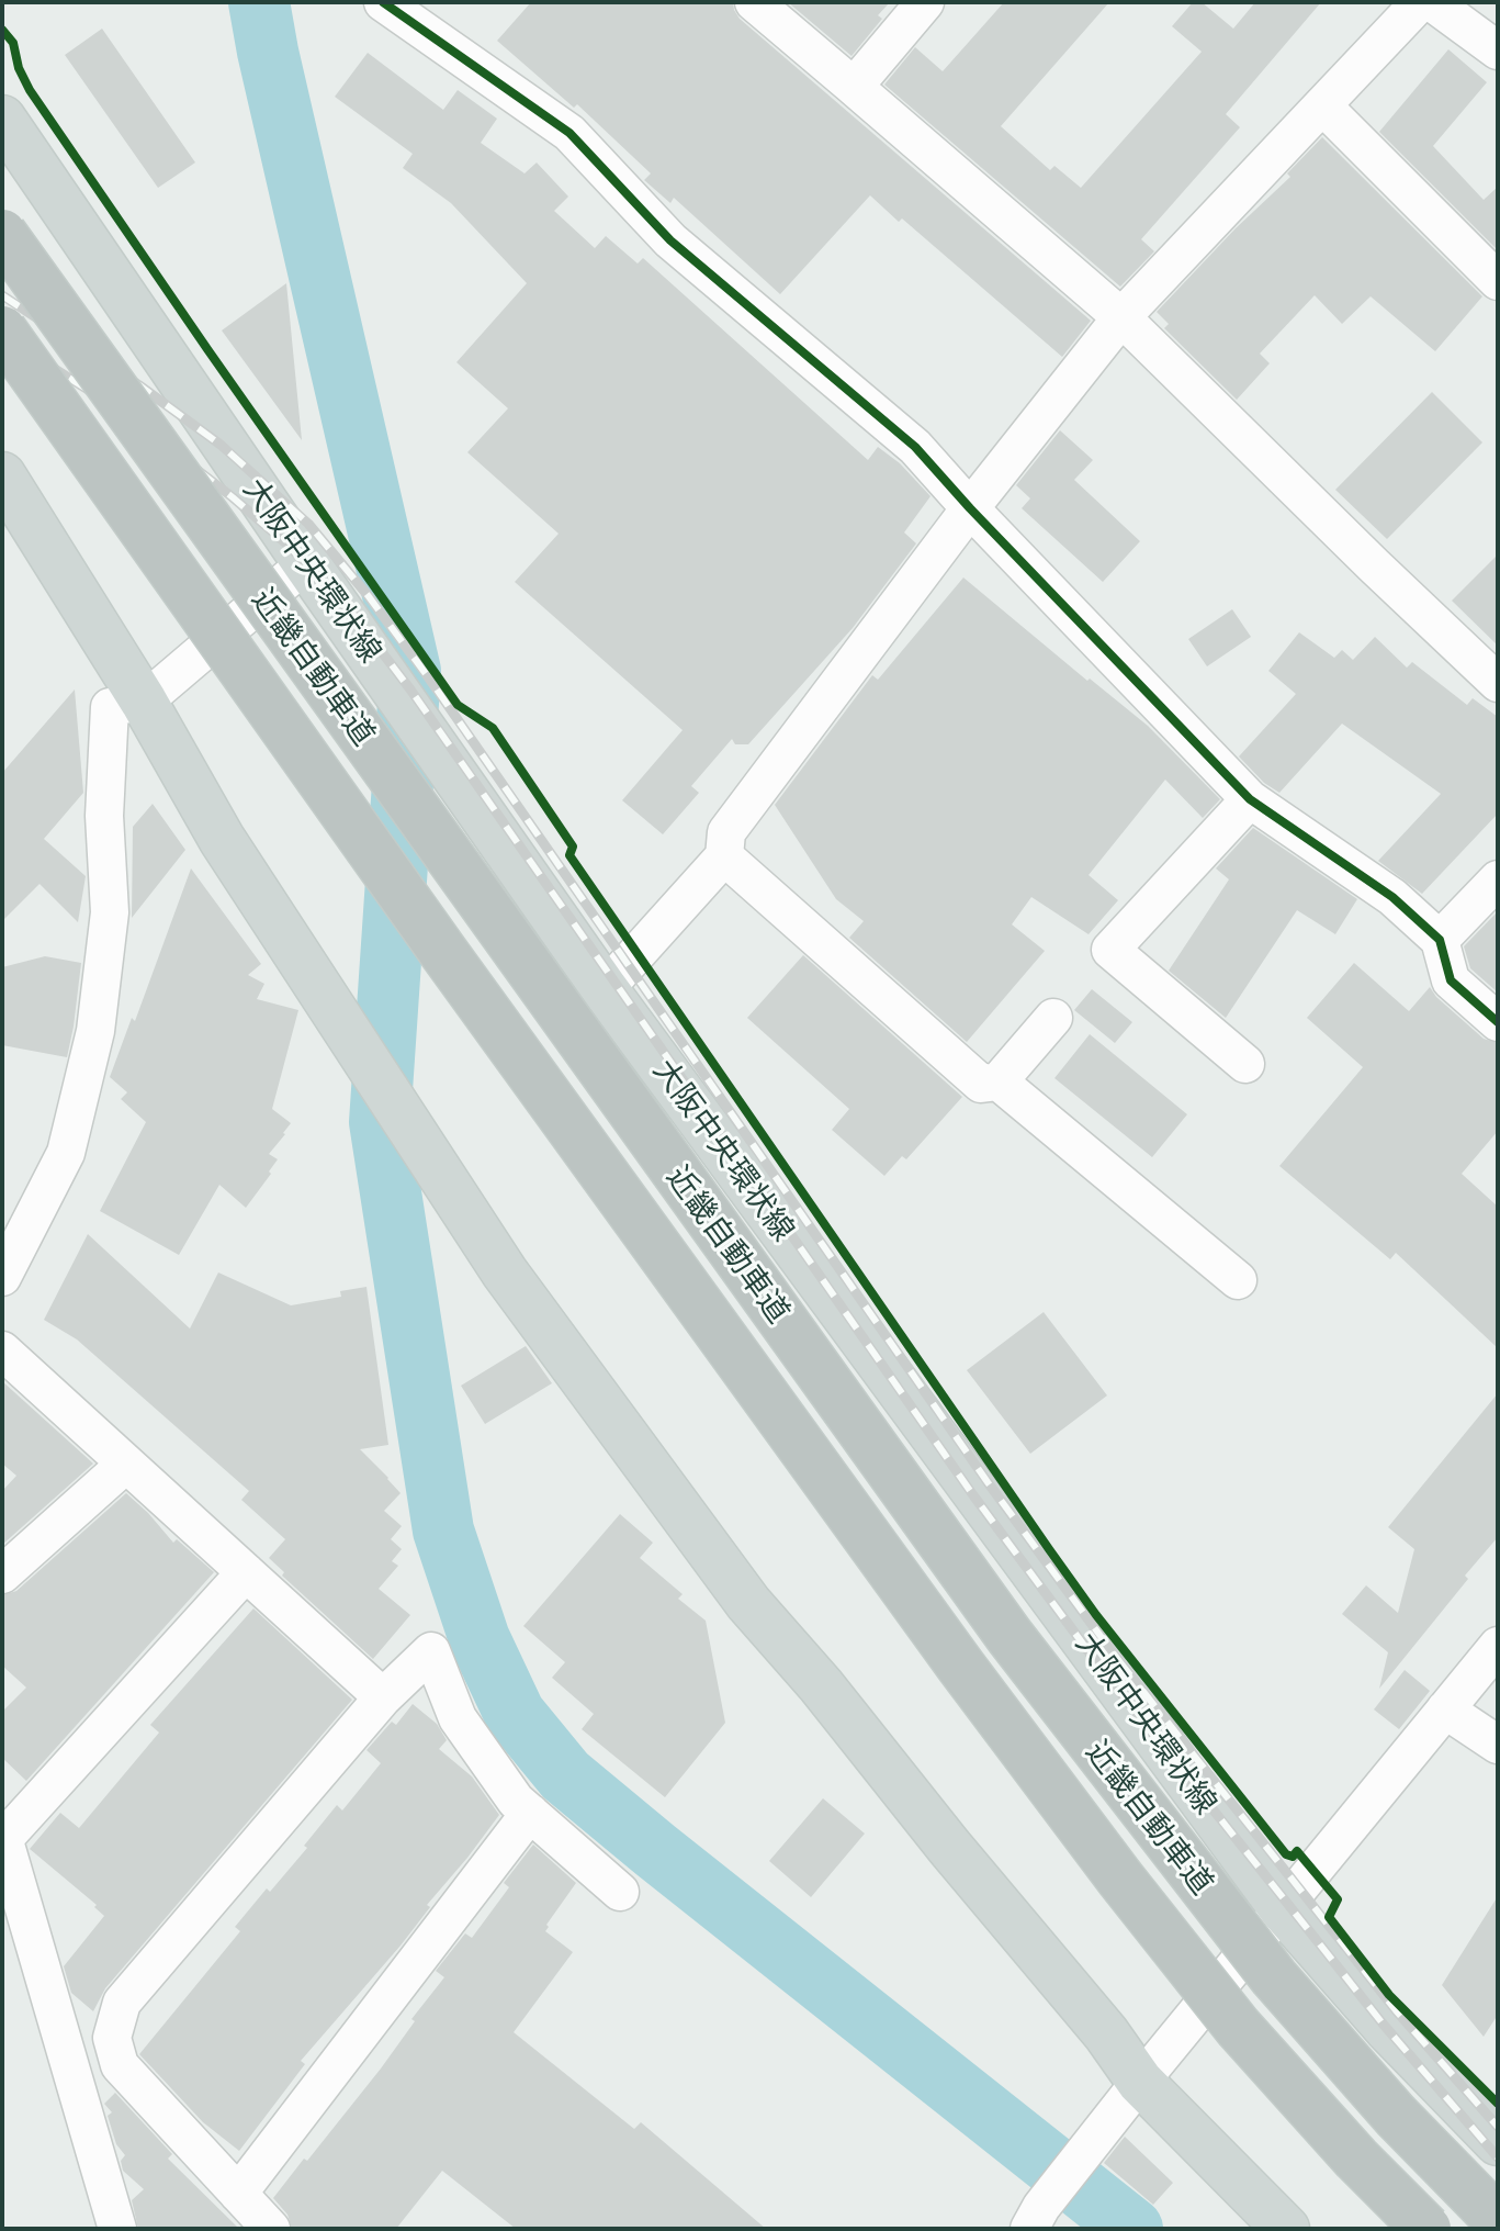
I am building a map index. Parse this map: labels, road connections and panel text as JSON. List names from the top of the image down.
{
  "streets": {
    "highway": ["近畿自動車道"],
    "main road": ["大阪中央環状線"]
  }
}
